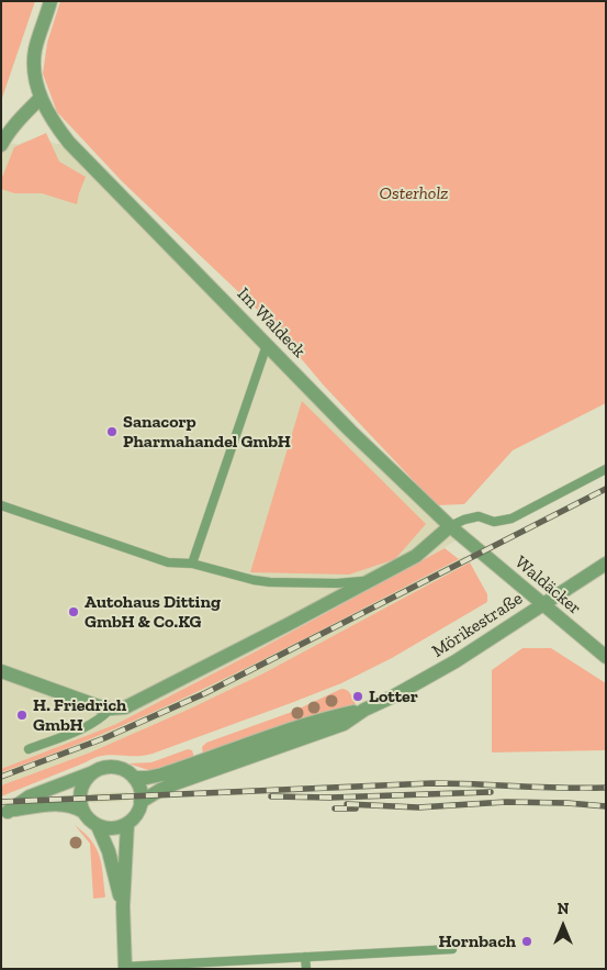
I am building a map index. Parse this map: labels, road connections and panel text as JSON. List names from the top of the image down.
{
  "streets": {
    "street": ["Im Waldeck", "Waldäcker", "Mörikestraße"]
  },
  "crossings": [
    ["Im Waldeck", "Waldäcker"],
    ["Waldäcker", "Mörikestraße"]
  ],
  "parks": ["Osterholz"],
  "places": [
    "Sanacorp Pharmahandel GmbH",
    "Autohaus Ditting GmbH & Co.KG",
    "Lotter",
    "H. Friedrich GmbH",
    "Hornbach"
  ],
  "north": "top"
}
